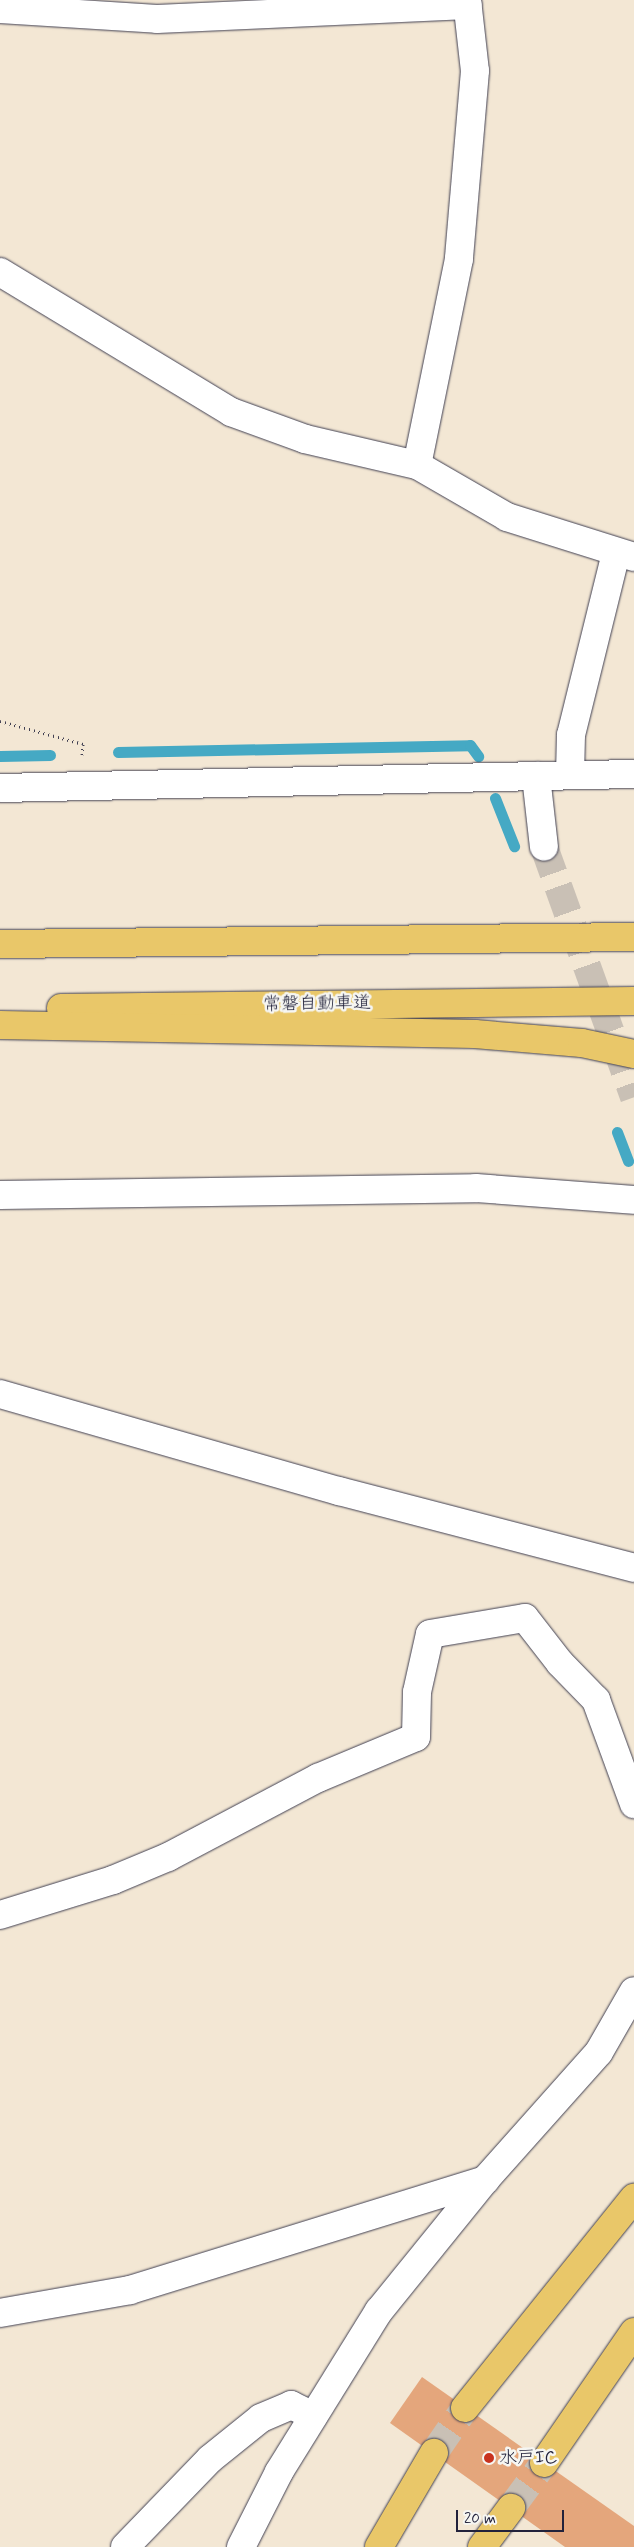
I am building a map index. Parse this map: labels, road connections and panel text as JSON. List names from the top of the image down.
{
  "streets": {
    "highway": ["常磐自動車道"]
  },
  "places": ["水戸IC"],
  "scale_bar": "20 m"
}
